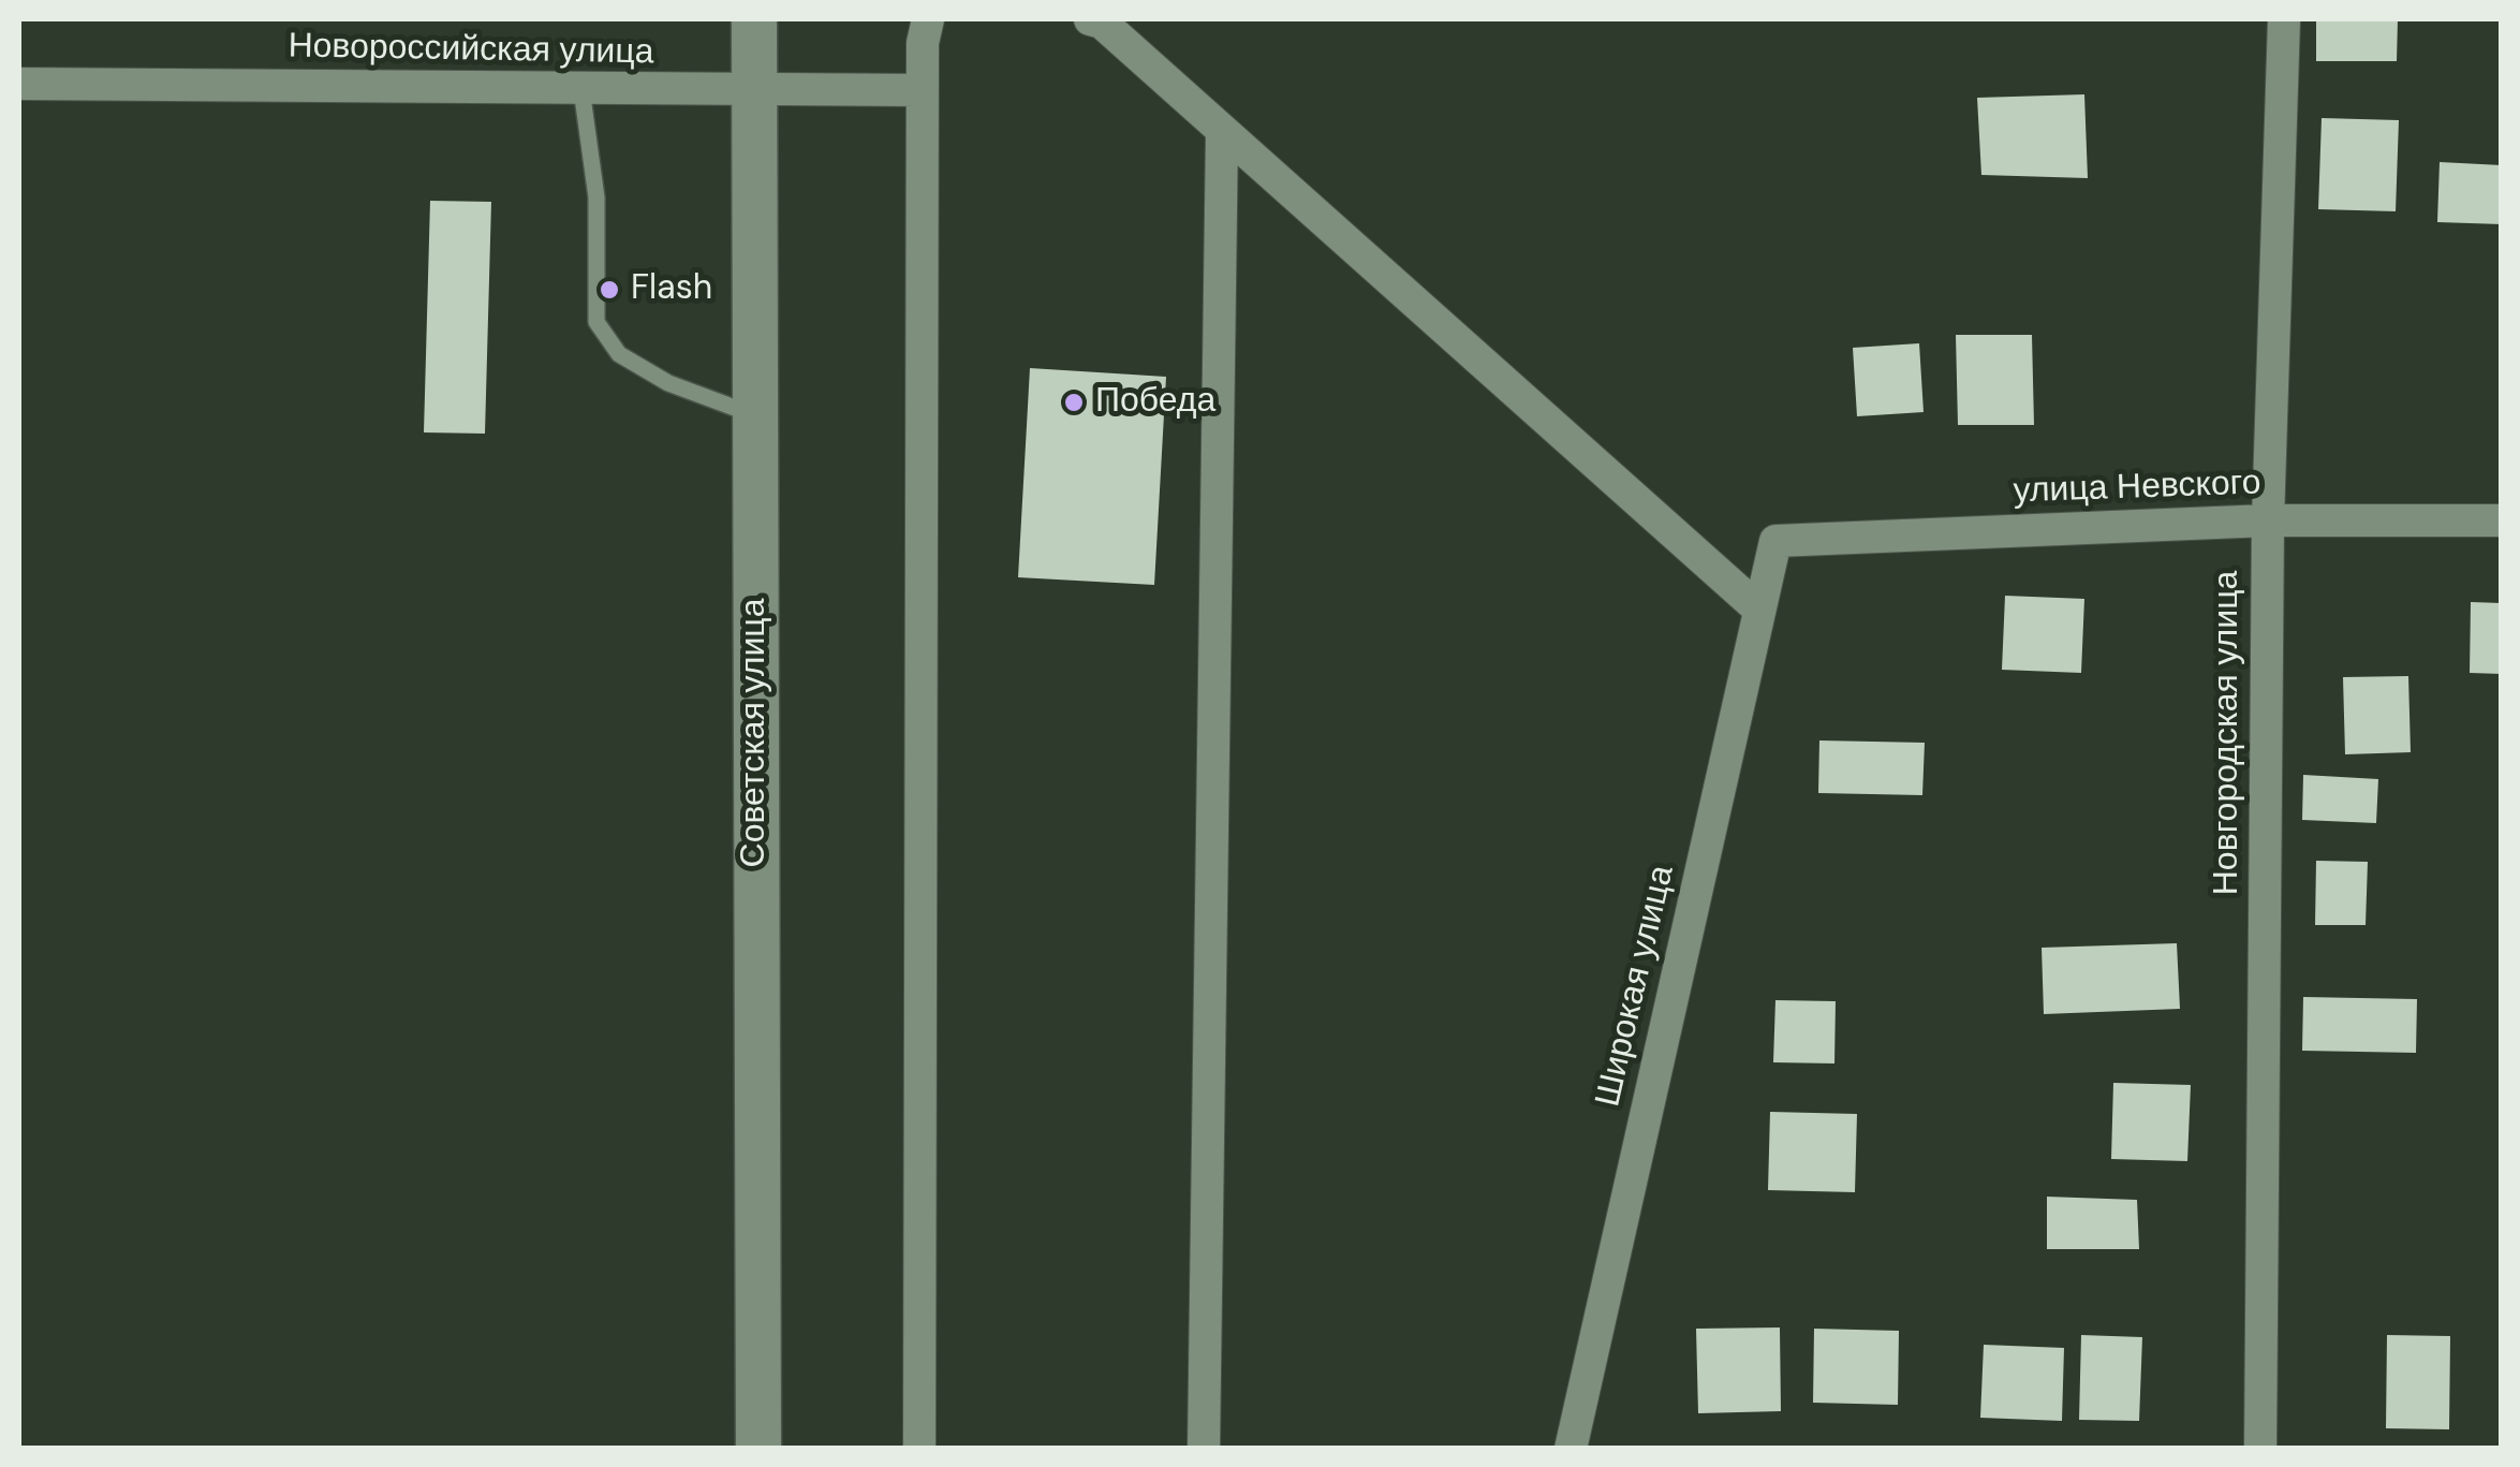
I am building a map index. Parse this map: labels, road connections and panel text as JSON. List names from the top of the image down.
{
  "streets": {
    "main road": ["Советская улица"],
    "street": [
      "Новороссийская улица",
      "улица Невского",
      "Новгородская улица",
      "Широкая улица"
    ]
  },
  "crossings": [
    ["Новороссийская улица", "Советская улица"],
    ["улица Невского", "Новгородская улица"],
    ["улица Невского", "Широкая улица"]
  ],
  "places": ["Flash", "Победа"]
}
